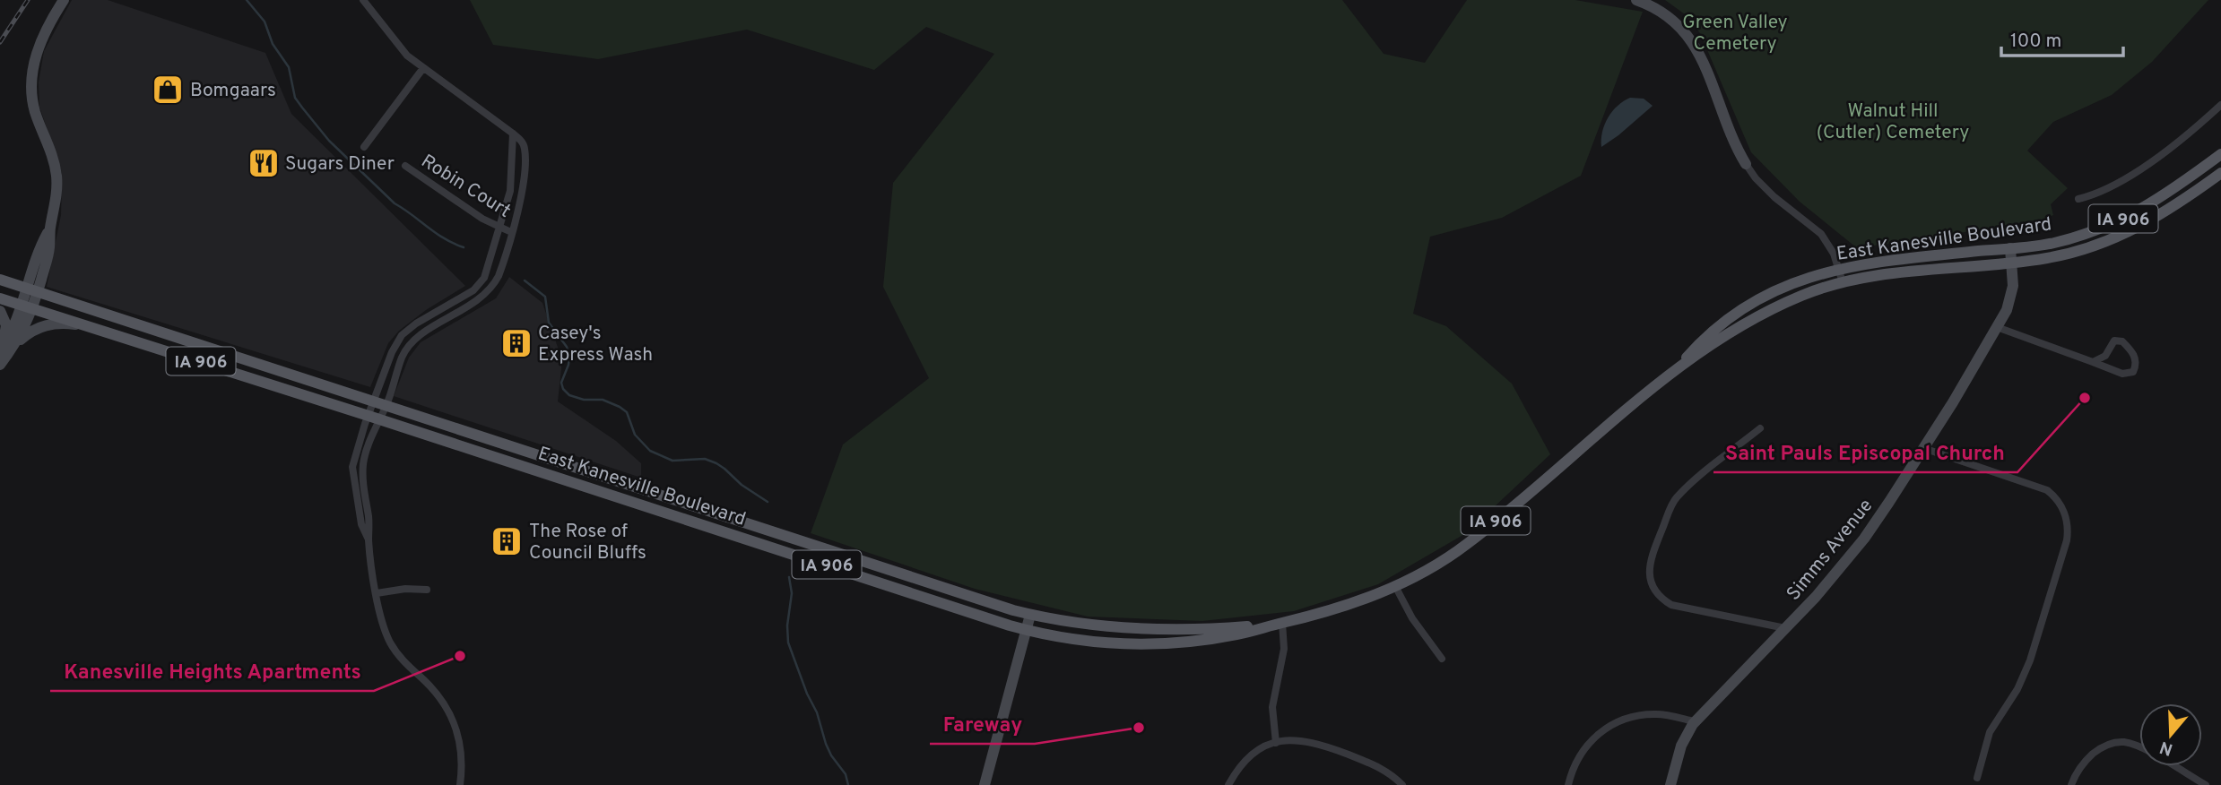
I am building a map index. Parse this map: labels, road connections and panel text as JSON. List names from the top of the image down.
{
  "streets": {
    "main road": ["IA 906", "East Kanesville Boulevard"],
    "street": ["Robin Court", "Simms Avenue"]
  },
  "crossings": [
    ["East Kanesville Boulevard", "Simms Avenue"]
  ],
  "parks": ["Green Valley Cemetery", "Walnut Hill (Cutler) Cemetery"],
  "places": {
    "shop": ["Bomgaars"],
    "restaurant": ["Sugars Diner"],
    "building": ["Casey's Express Wash", "The Rose of Council Bluffs"],
    "other": ["Saint Pauls Episcopal Church", "Kanesville Heights Apartments", "Fareway"]
  },
  "scale_bar": "100 m",
  "north": "bottom"
}
